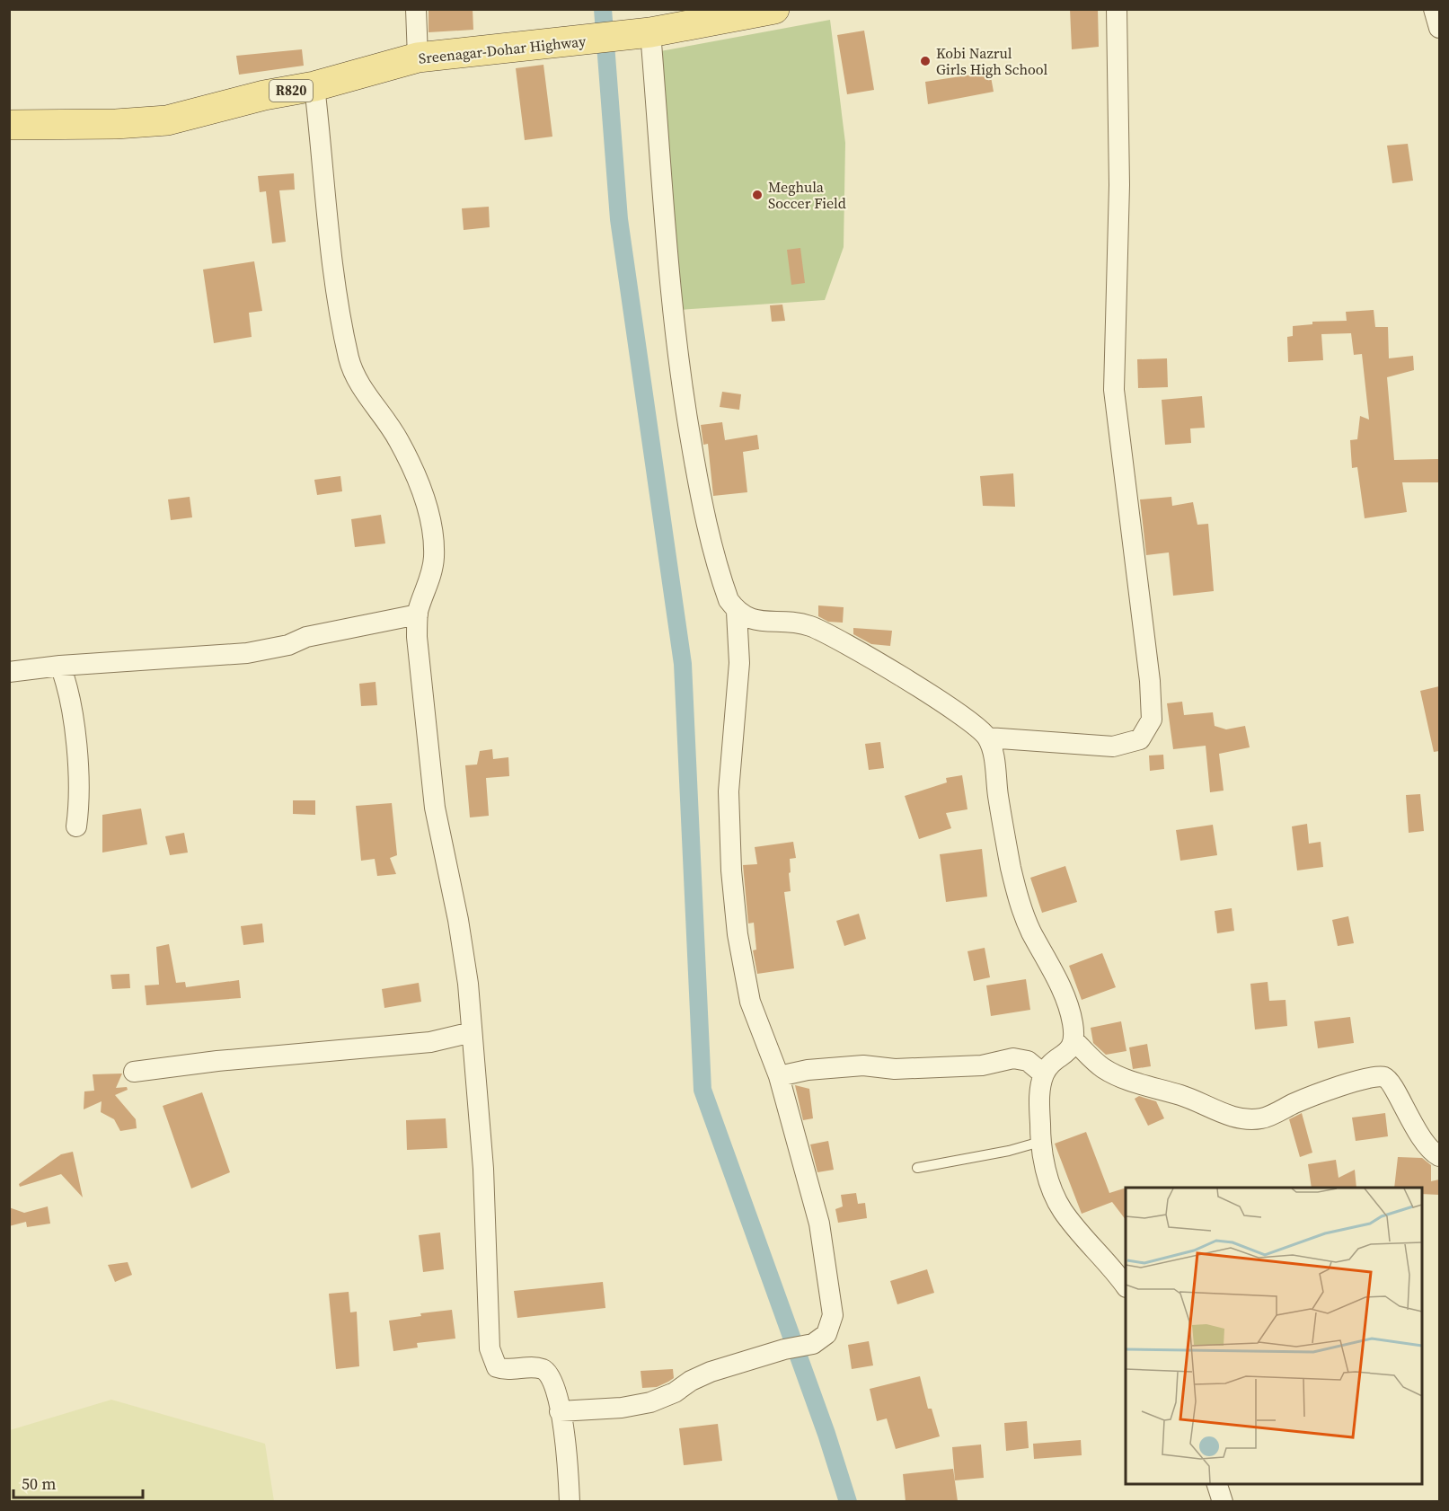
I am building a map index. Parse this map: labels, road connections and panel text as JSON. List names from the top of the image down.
{
  "streets": {
    "main road": ["Sreenagar-Dohar Highway", "R820"]
  },
  "places": ["Kobi Nazrul Girls High School", "Meghula Soccer Field"],
  "scale_bar": "50 m"
}
